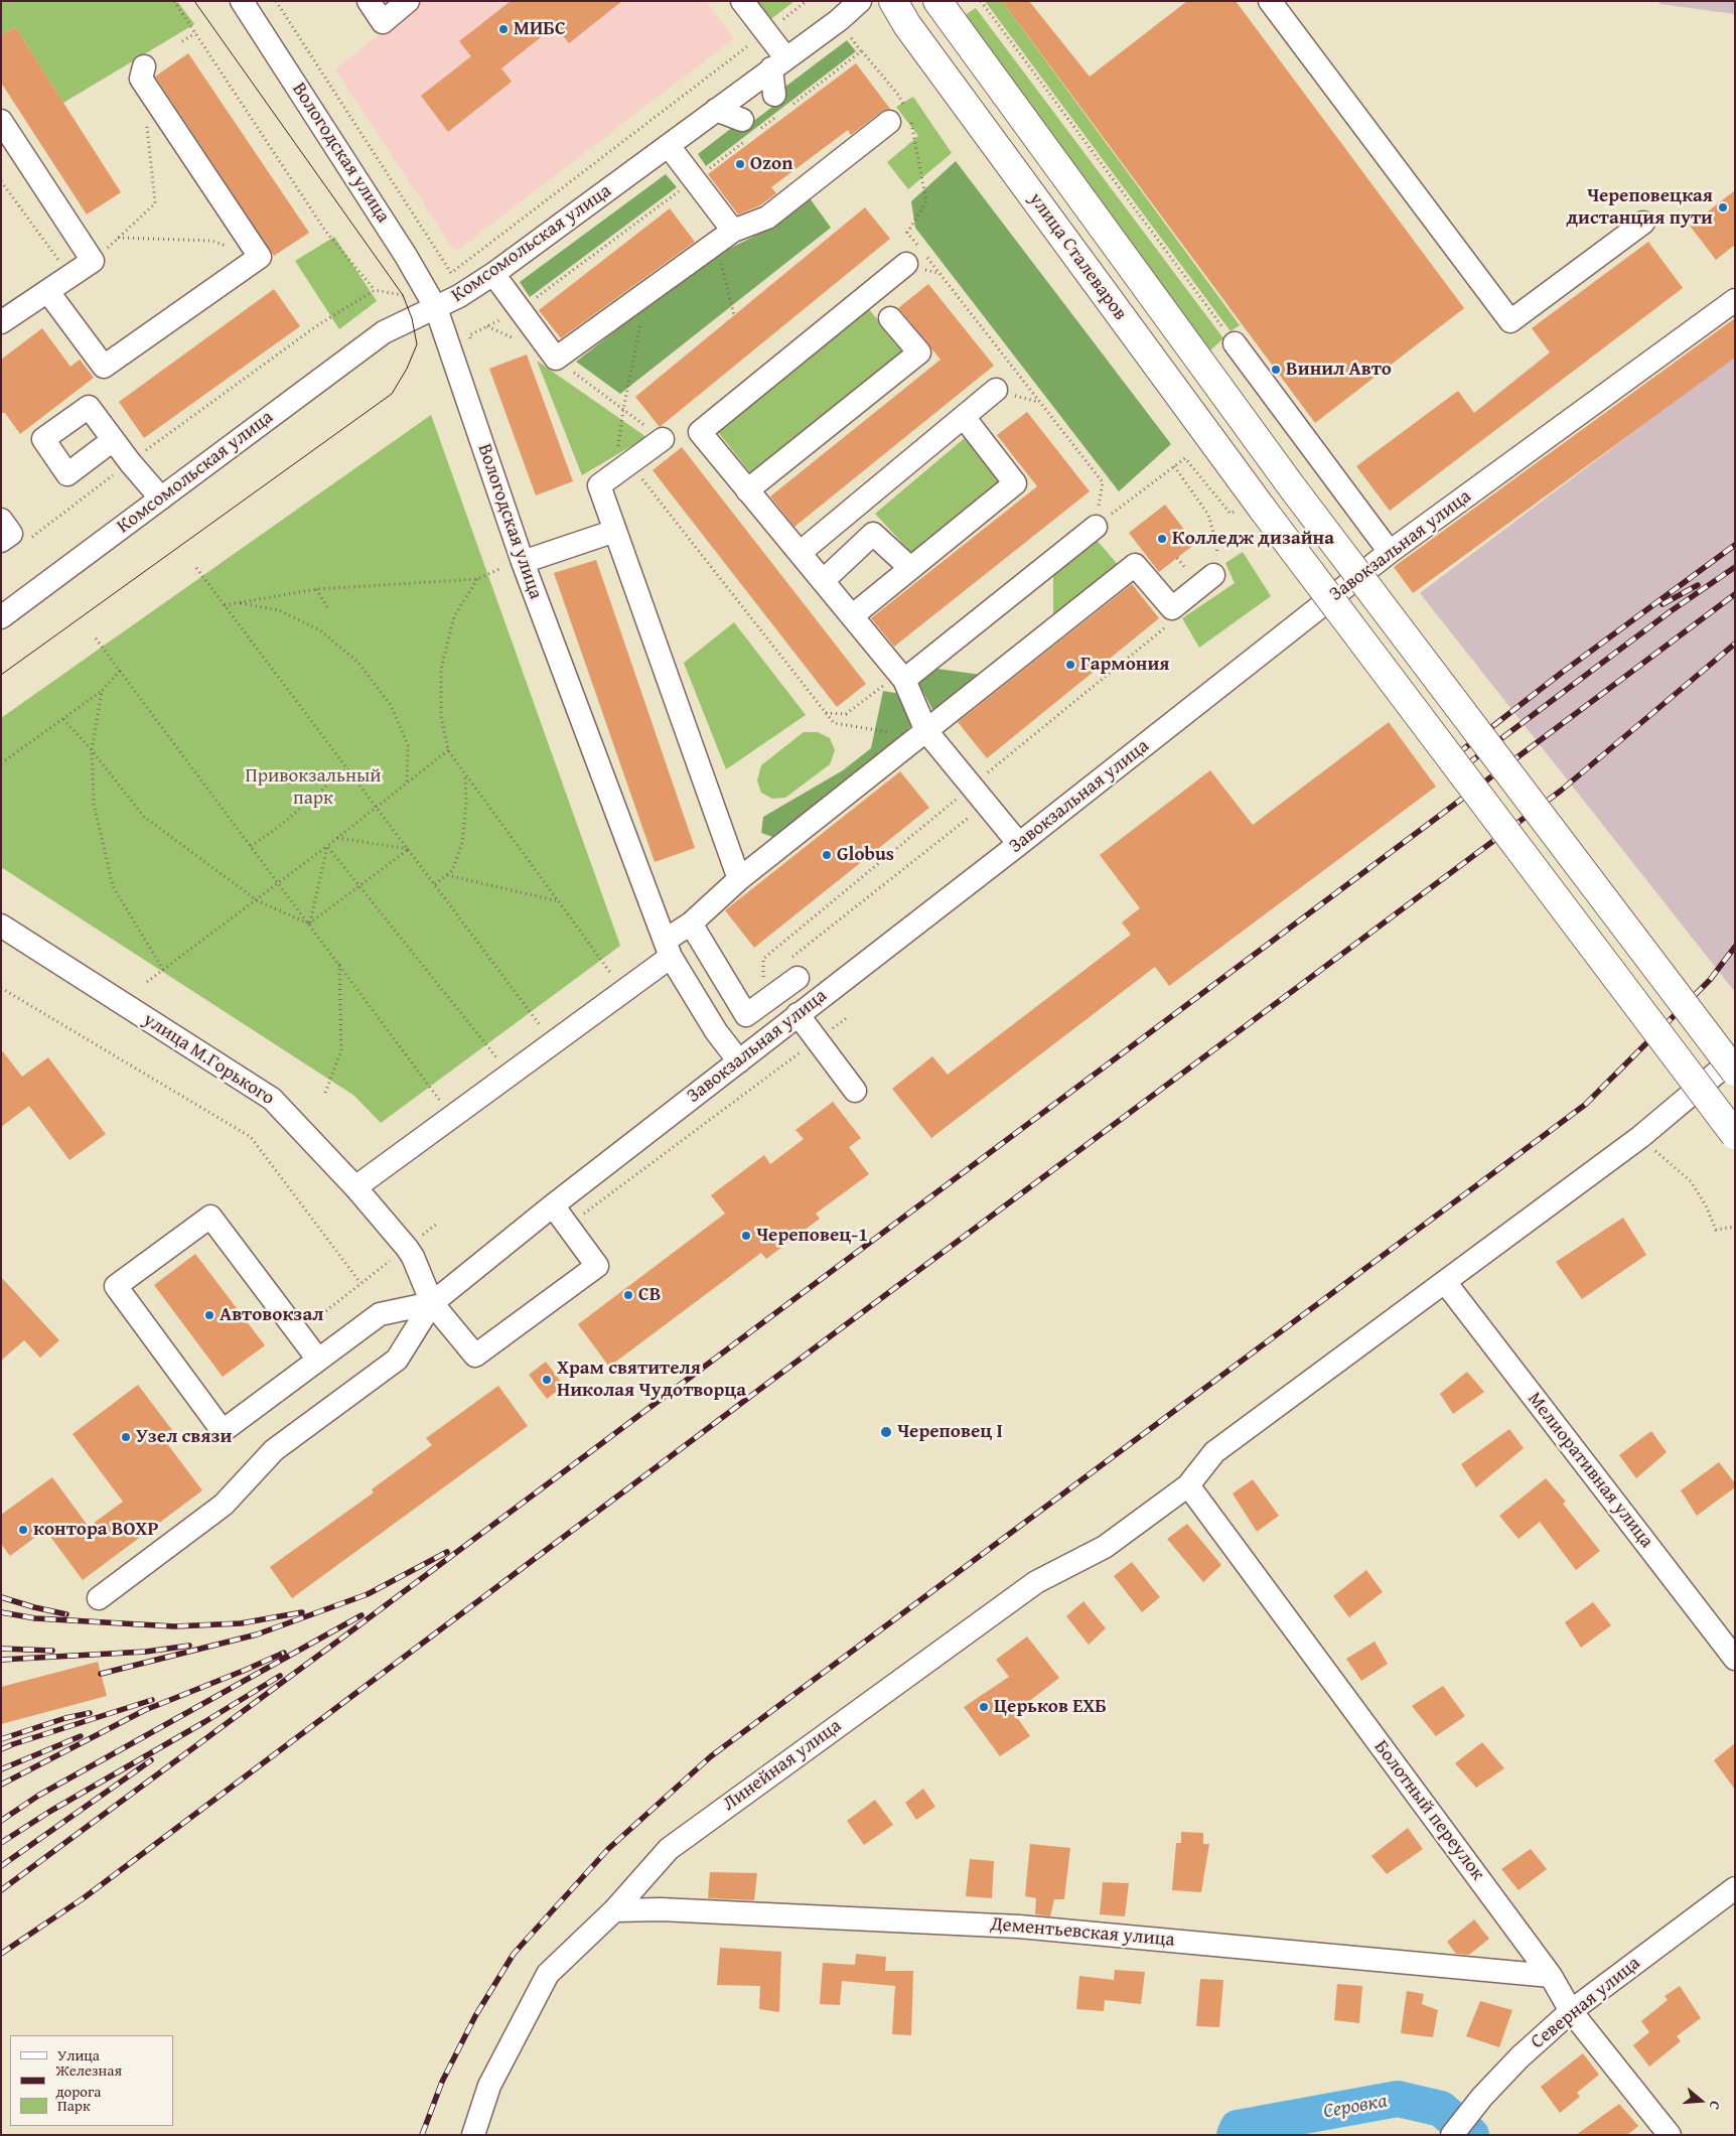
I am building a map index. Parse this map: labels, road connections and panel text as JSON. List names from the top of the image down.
{
  "streets": {
    "main road": ["улица Сталеваров"],
    "street": [
      "Вологодская улица",
      "Комсомольская улица",
      "Завокзальная улица",
      "улица М.Горького",
      "Мелиоративная улица",
      "Линейная улица",
      "Болотный переулок",
      "Дементьевская улица",
      "Северная улица"
    ]
  },
  "crossings": [
    ["Вологодская улица", "Комсомольская улица"],
    ["Вологодская улица", "Завокзальная улица"],
    ["Завокзальная улица", "улица М.Горького"],
    ["Мелиоративная улица", "Линейная улица"],
    ["Линейная улица", "Болотный переулок"],
    ["Линейная улица", "Дементьевская улица"],
    ["Болотный переулок", "Дементьевская улица"],
    ["Болотный переулок", "Северная улица"]
  ],
  "water": ["Серовка"],
  "parks": ["Привокзальный парк"],
  "places": [
    "МИБС",
    "Ozon",
    "Череповецкая дистанция пути",
    "Винил Авто",
    "Колледж дизайна",
    "Гармония",
    "Globus",
    "Череповец-1",
    "СВ",
    "Автовокзал",
    "Храм святителя Николая Чудотворца",
    "Череповец I",
    "Узел связи",
    "контора ВОХР",
    "Церьков ЕХБ"
  ],
  "legend": ["Улица", "Железная дорога", "Парк"],
  "north": "right"
}
